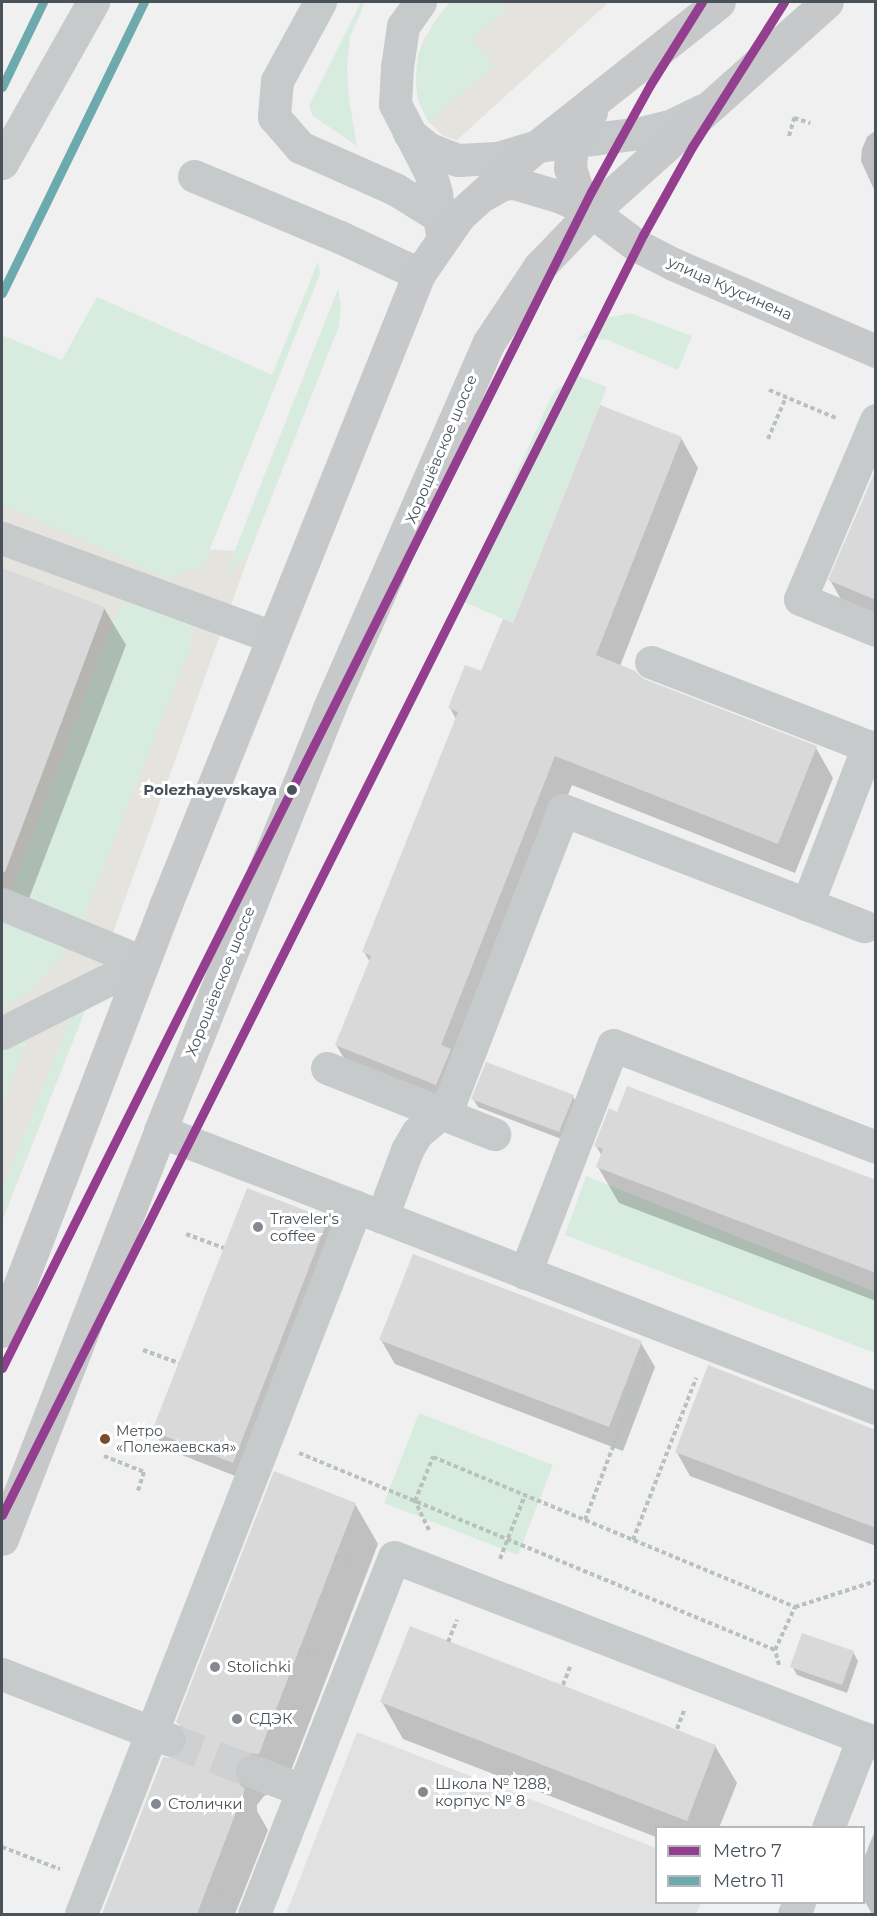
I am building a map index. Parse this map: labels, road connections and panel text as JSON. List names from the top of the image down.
{
  "streets": {
    "main road": ["улица Куусинена", "Хорошёвское шоссе"]
  },
  "crossings": [
    ["улица Куусинена", "Хорошёвское шоссе"]
  ],
  "places": [
    "Polezhayevskaya",
    "Traveler's coffee",
    "Метро «Полежаевская»",
    "Stolichki",
    "СДЭК",
    "Школа № 1288, корпус № 8",
    "Столички"
  ],
  "lines": ["metro line 7", "metro line 11"],
  "legend": ["Metro 7", "Metro 11"]
}
